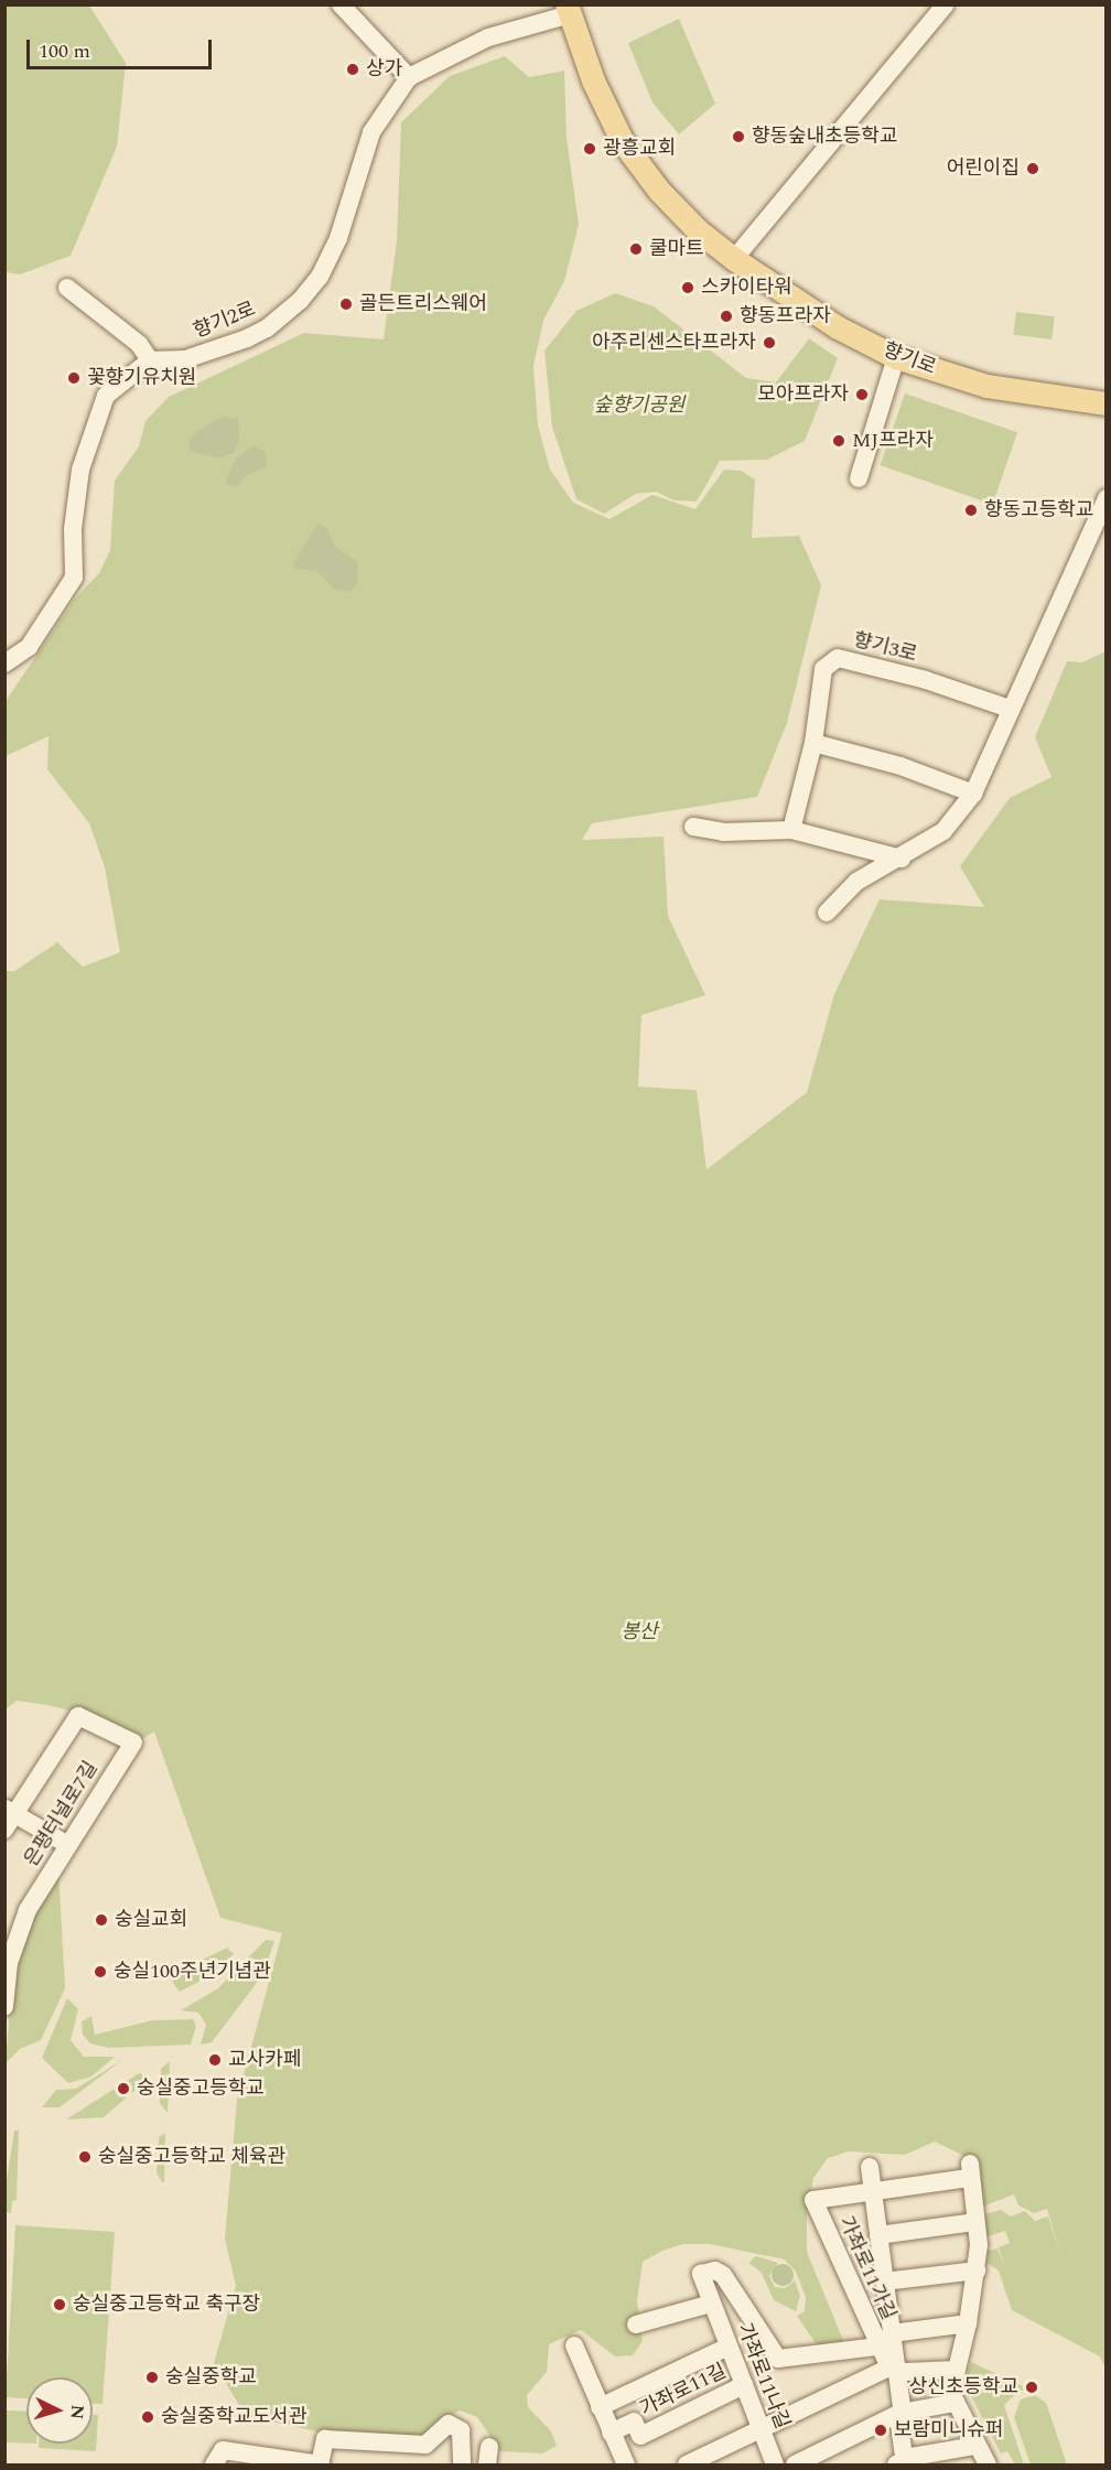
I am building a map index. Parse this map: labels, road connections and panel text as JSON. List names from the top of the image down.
{
  "streets": {
    "main road": ["향기로"],
    "street": [
      "향기2로",
      "향기3로",
      "은평터널로7길",
      "가좌로11가길",
      "가좌로11나길",
      "가좌로11길"
    ]
  },
  "crossings": [
    ["향기2로", "향기로"],
    ["가좌로11가길", "가좌로11나길"],
    ["가좌로11나길", "가좌로11길"]
  ],
  "parks": ["숲향기공원", "봉산"],
  "places": [
    "상가",
    "향동숲내초등학교",
    "광흥교회",
    "어린이집",
    "쿨마트",
    "스카이타워",
    "골든트리스웨어",
    "향동프라자",
    "아주리센스타프라자",
    "꽃향기유치원",
    "모아프라자",
    "MJ프라자",
    "향동고등학교",
    "숭실교회",
    "숭실100주년기념관",
    "교사카페",
    "숭실중고등학교",
    "숭실중고등학교 체육관",
    "숭실중고등학교 축구장",
    "숭실중학교",
    "상신초등학교",
    "숭실중학교도서관",
    "보람미니슈퍼"
  ],
  "scale_bar": "100 m",
  "north": "right"
}
